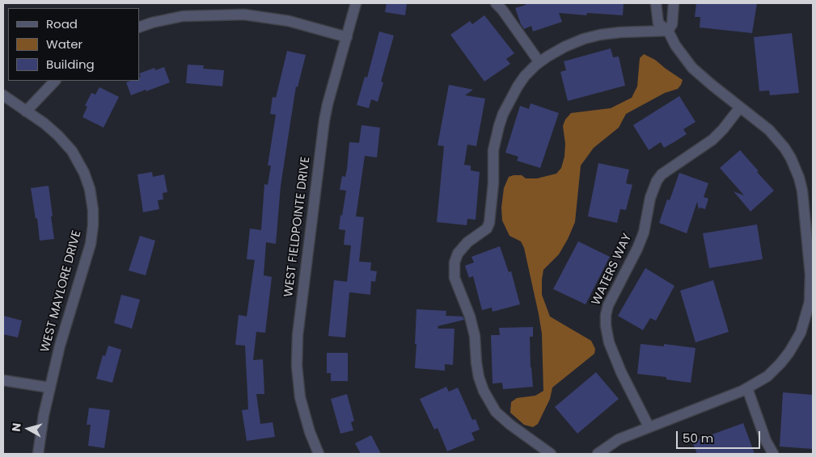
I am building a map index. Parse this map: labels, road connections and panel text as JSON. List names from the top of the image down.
{
  "streets": {
    "street": ["WEST FIELDPOINTE DRIVE", "WATERS WAY", "WEST MAYLORE DRIVE"]
  },
  "legend": ["Road", "Water", "Building"],
  "scale_bar": "50 m",
  "north": "left"
}
